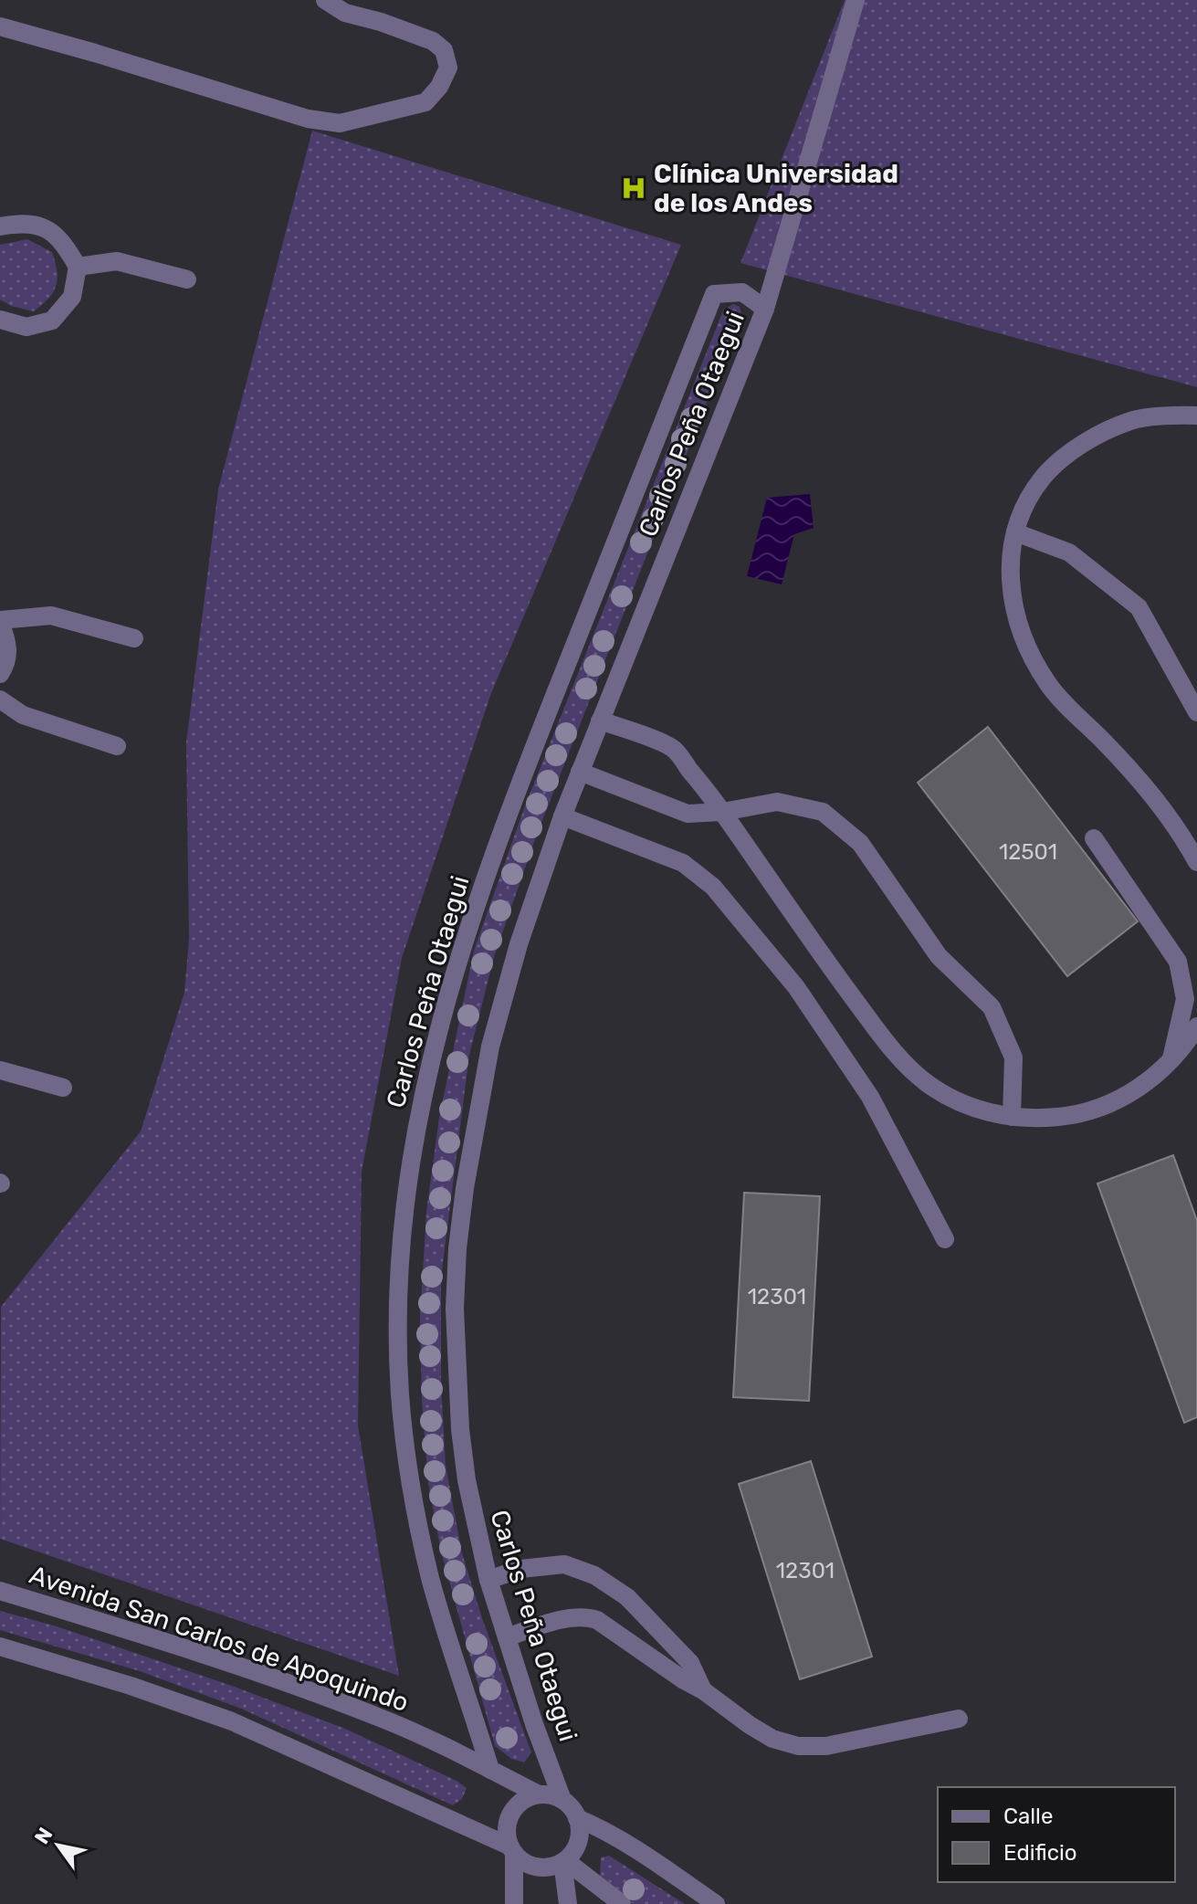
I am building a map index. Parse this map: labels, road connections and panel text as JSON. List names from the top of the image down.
{
  "streets": {
    "street": ["Carlos Peña Otaegui", "Avenida San Carlos de Apoquindo"]
  },
  "crossings": [
    ["Carlos Peña Otaegui", "Avenida San Carlos de Apoquindo"]
  ],
  "places": {
    "hospital": ["Clínica Universidad de los Andes"]
  },
  "house_numbers": ["12501", "12301", "12301"],
  "legend": ["Calle", "Edificio"],
  "north": "top left"
}
